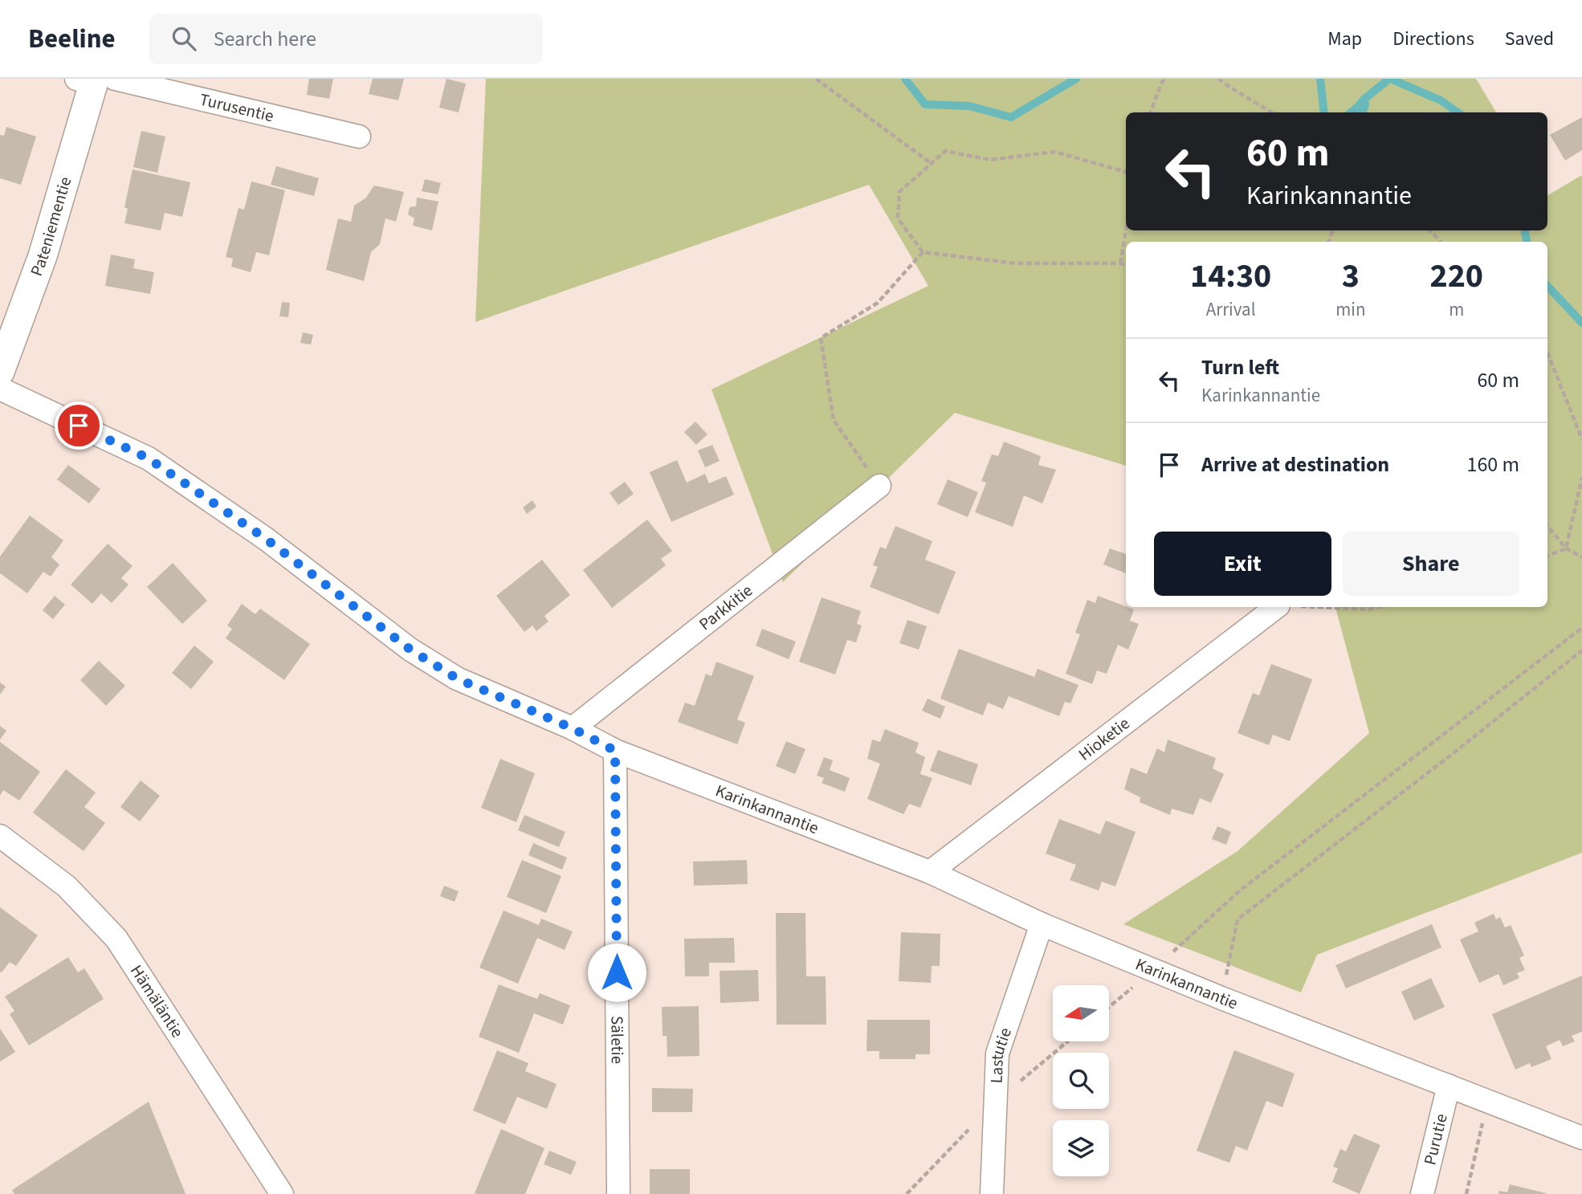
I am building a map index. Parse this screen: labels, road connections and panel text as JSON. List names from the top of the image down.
{
  "streets": {
    "street": [
      "Turusentie",
      "Pateniementie",
      "Parkkitie",
      "Hioketie",
      "Karinkannantie",
      "Hämäläntie",
      "Säletie",
      "Lastutie",
      "Purutie"
    ]
  },
  "crossings": [
    ["Turusentie", "Pateniementie"],
    ["Parkkitie", "Karinkannantie"],
    ["Hioketie", "Karinkannantie"],
    ["Karinkannantie", "Säletie"],
    ["Karinkannantie", "Lastutie"],
    ["Karinkannantie", "Purutie"]
  ],
  "north": "left",
  "page": {
    "header": "Beeline",
    "search": "Search here",
    "nav": ["Map", "Directions", "Saved"],
    "turn": ["60 m", "Karinkannantie"],
    "eta": [
      "14:30",
      "Arrival",
      "3",
      "min",
      "220",
      "m"
    ],
    "list": [
      {
        "name": "Turn left",
        "note": "Karinkannantie",
        "value": "60 m"
      },
      {
        "name": "Arrive at destination",
        "value": "160 m"
      }
    ],
    "buttons": ["Exit", "Share"]
  }
}
